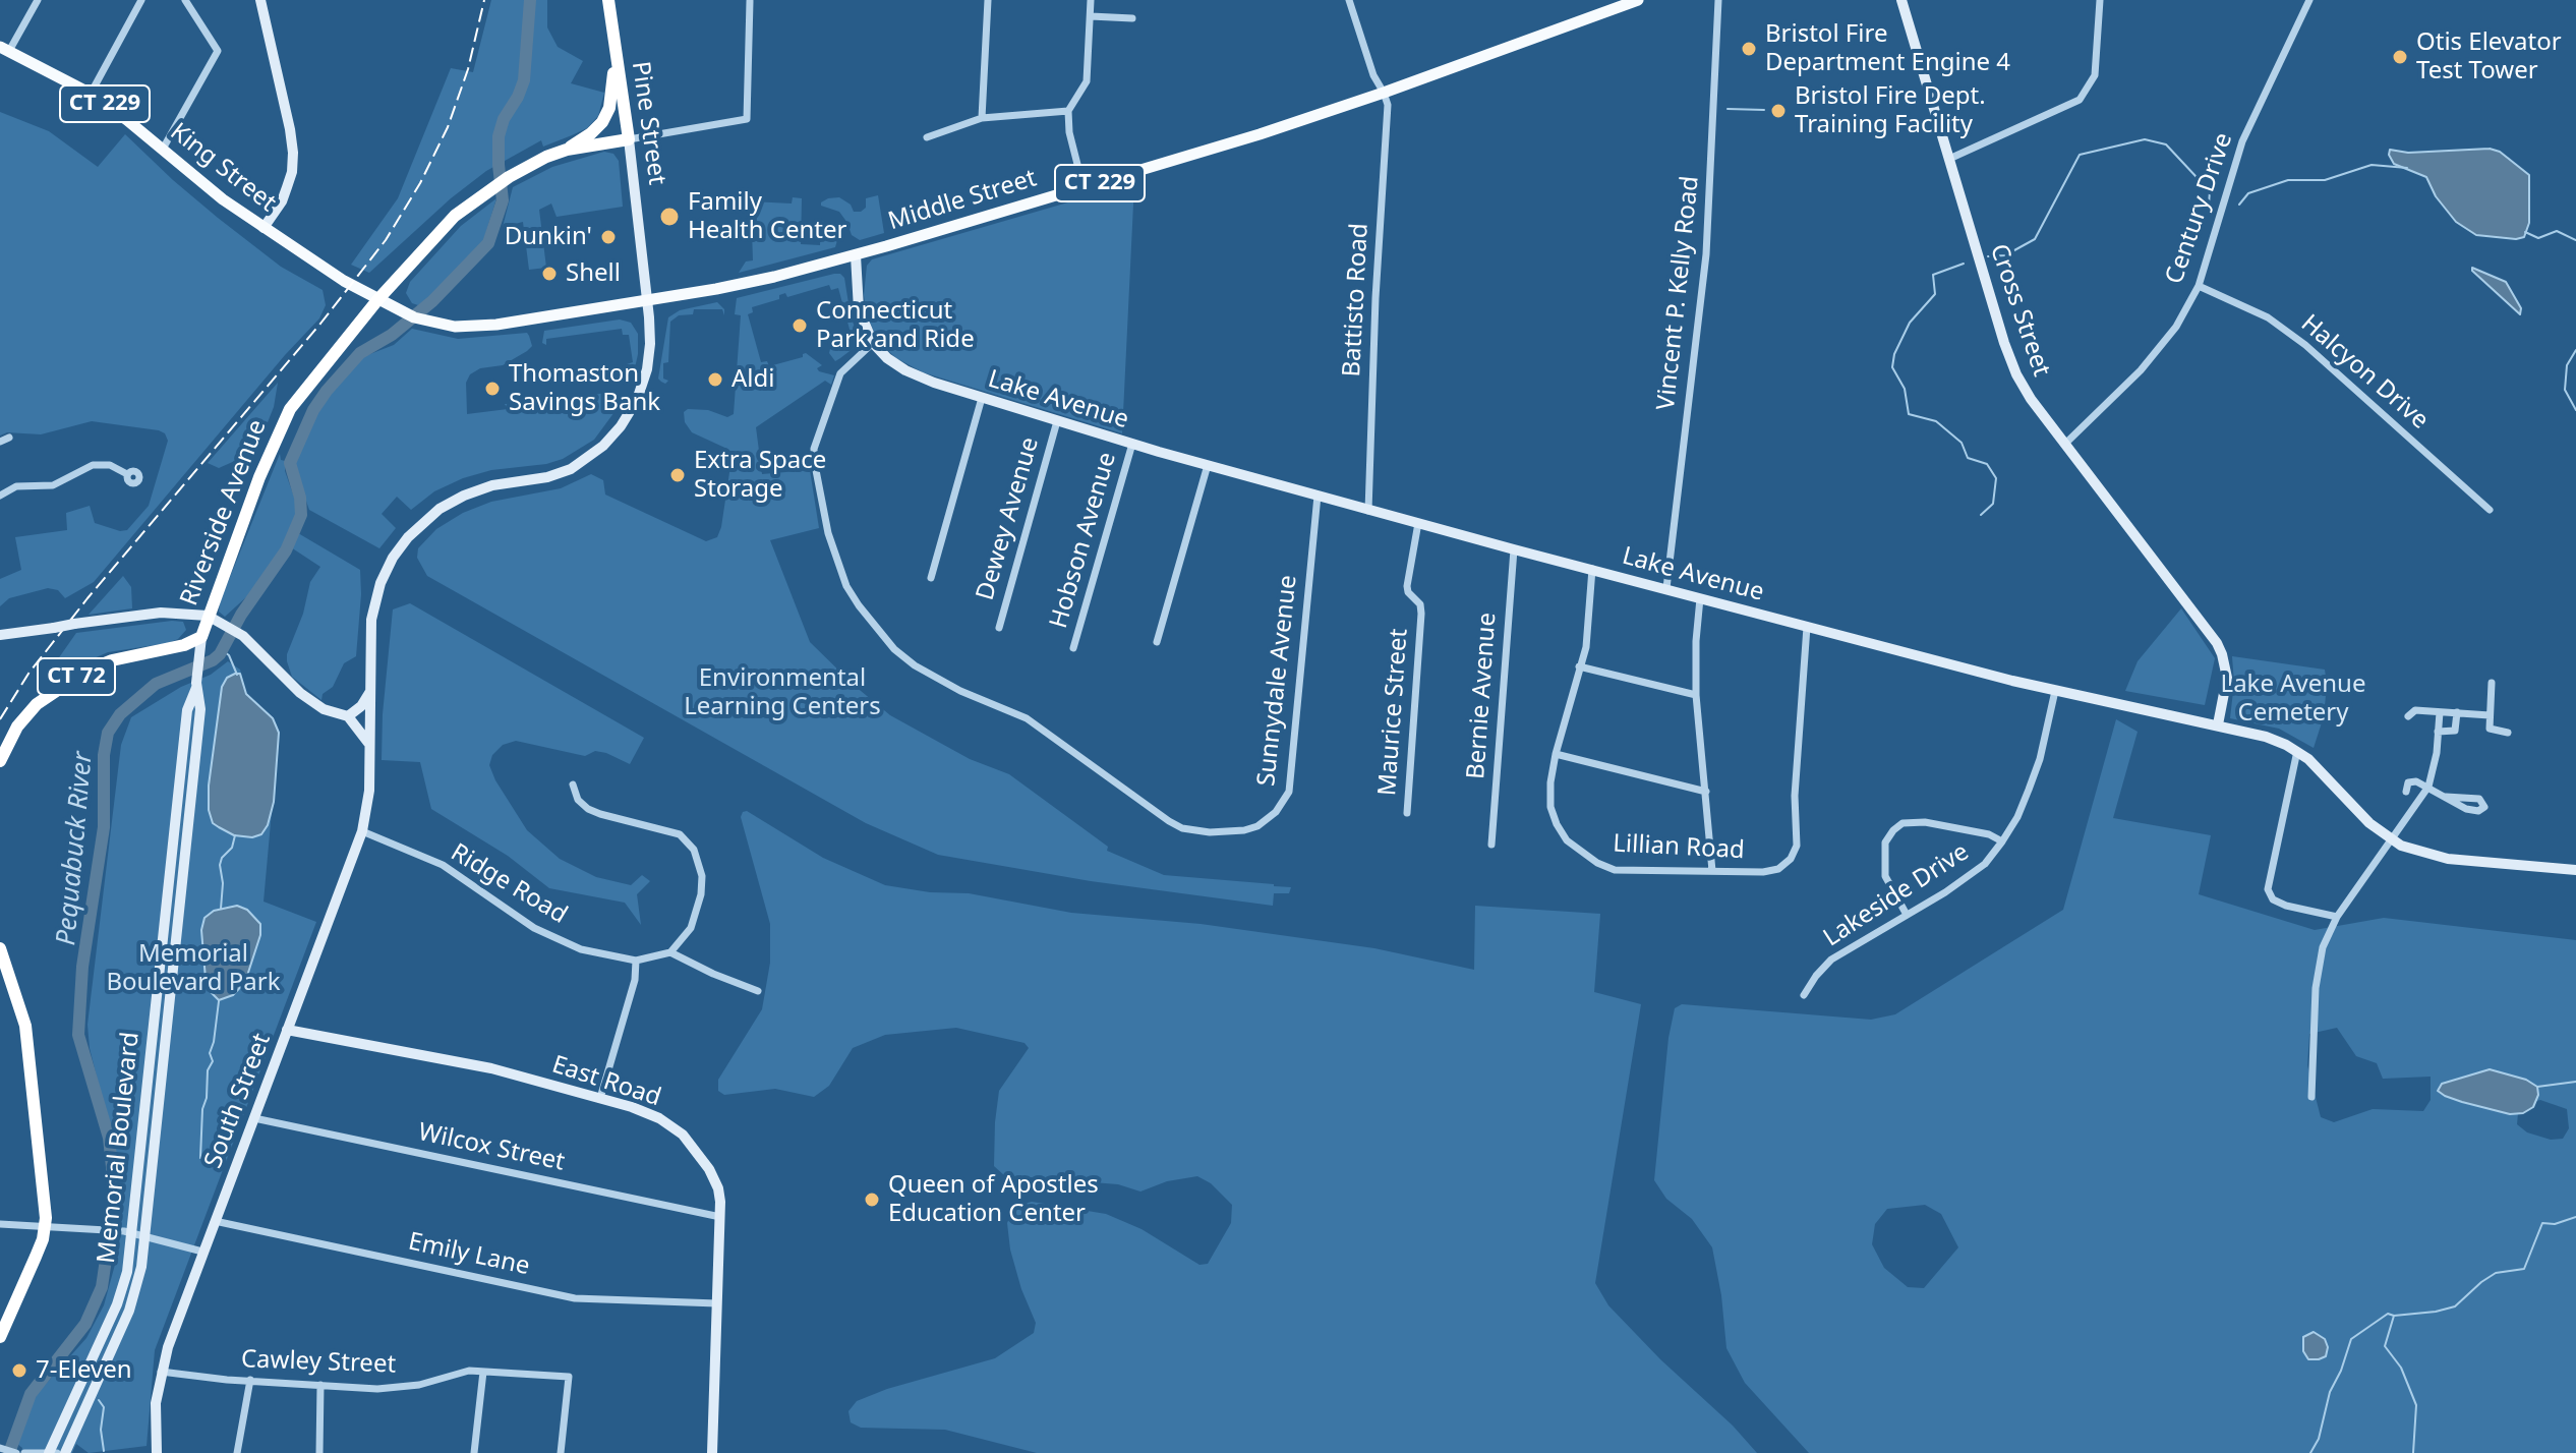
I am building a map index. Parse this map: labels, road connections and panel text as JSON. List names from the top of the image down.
{
  "streets": {
    "highway": ["Pine Street", "Riverside Avenue", "CT 72"],
    "main road": [
      "CT 229",
      "King Street",
      "Middle Street",
      "Cross Street",
      "Lake Avenue",
      "East Road",
      "South Street",
      "Memorial Boulevard"
    ],
    "street": [
      "Century Drive",
      "Vincent P. Kelly Road",
      "Battisto Road",
      "Halcyon Drive",
      "Dewey Avenue",
      "Hobson Avenue",
      "Sunnydale Avenue",
      "Bernie Avenue",
      "Maurice Street",
      "Lillian Road",
      "Ridge Road",
      "Lakeside Drive",
      "Wilcox Street",
      "Emily Lane",
      "Cawley Street"
    ]
  },
  "crossings": [
    ["Pine Street", "Middle Street"],
    ["Pine Street", "Riverside Avenue"],
    ["Pine Street", "South Street"],
    ["King Street", "Middle Street"],
    ["King Street", "Riverside Avenue"],
    ["Middle Street", "Battisto Road"],
    ["Middle Street", "Lake Avenue"],
    ["Middle Street", "Riverside Avenue"],
    ["Century Drive", "Cross Street"],
    ["Century Drive", "Halcyon Drive"],
    ["Vincent P. Kelly Road", "Lake Avenue"],
    ["Battisto Road", "Lake Avenue"],
    ["Cross Street", "Lake Avenue"],
    ["Lake Avenue", "Dewey Avenue"],
    ["Lake Avenue", "Hobson Avenue"],
    ["Lake Avenue", "Sunnydale Avenue"],
    ["Lake Avenue", "Bernie Avenue"],
    ["Lake Avenue", "Maurice Street"],
    ["Lake Avenue", "Lillian Road"],
    ["Lake Avenue", "Lakeside Drive"],
    ["Riverside Avenue", "Memorial Boulevard"],
    ["Ridge Road", "South Street"],
    ["East Road", "South Street"],
    ["East Road", "Wilcox Street"],
    ["East Road", "Emily Lane"],
    ["South Street", "Wilcox Street"],
    ["South Street", "Emily Lane"],
    ["South Street", "Cawley Street"]
  ],
  "water": ["Pequabuck River"],
  "parks": ["Environmental Learning Centers", "Lake Avenue Cemetery", "Memorial Boulevard Park"],
  "places": [
    "Bristol Fire Department Engine 4",
    "Otis Elevator Test Tower",
    "Bristol Fire Dept. Training Facility",
    "Family Health Center",
    "Dunkin'",
    "Shell",
    "Connecticut Park and Ride",
    "Aldi",
    "Thomaston Savings Bank",
    "Extra Space Storage",
    "Queen of Apostles Education Center",
    "7-Eleven"
  ]
}
